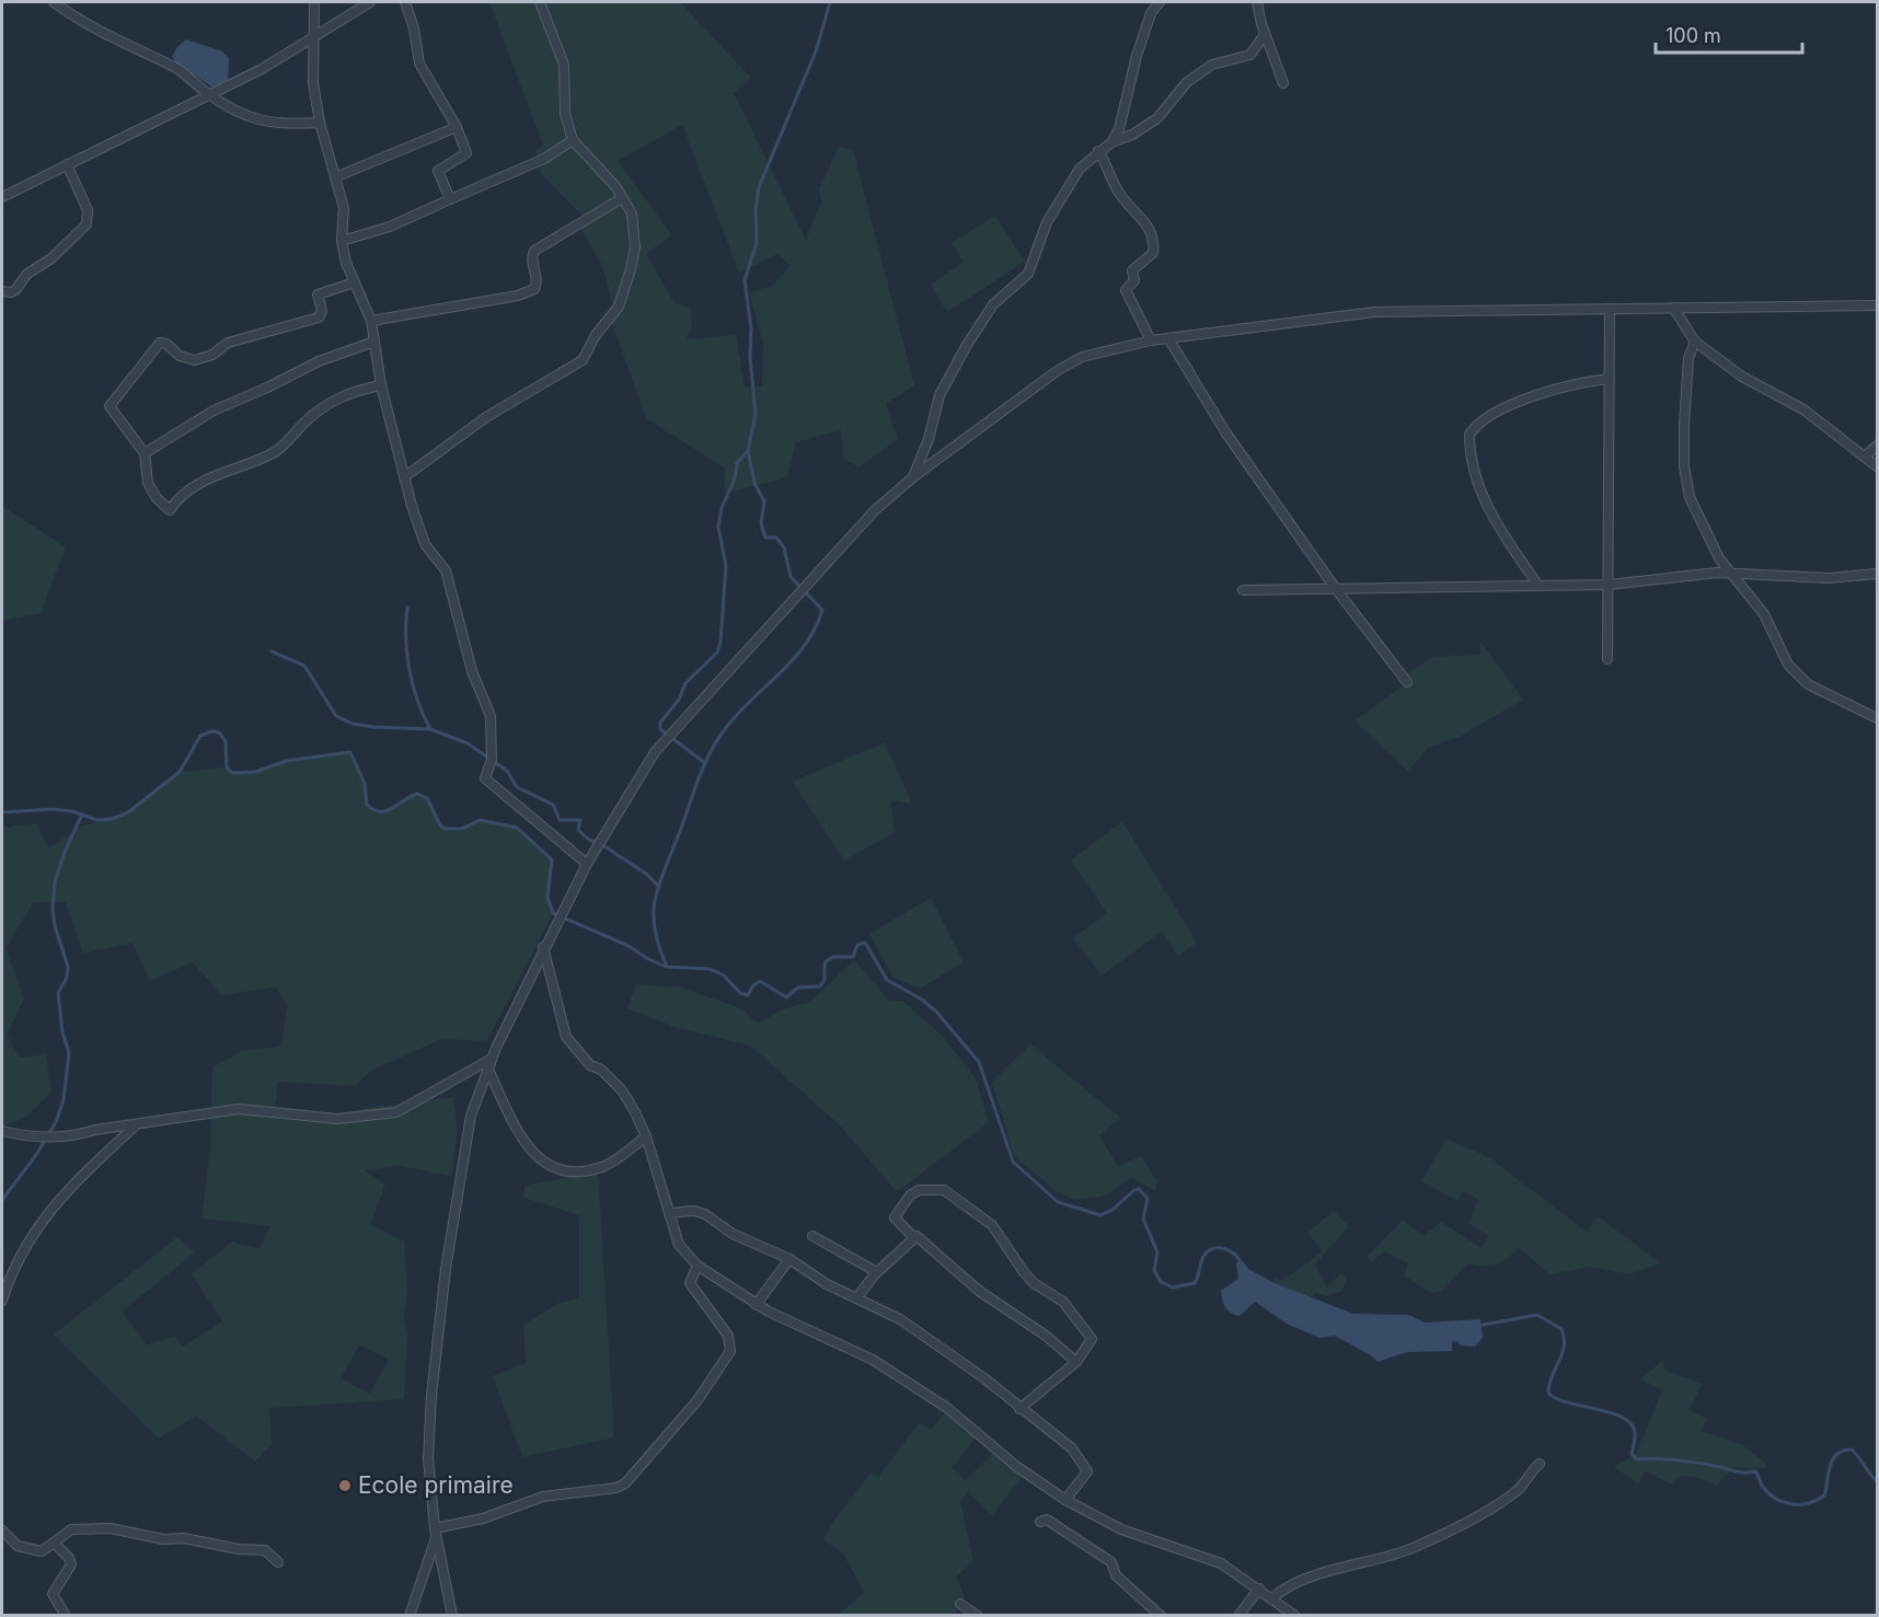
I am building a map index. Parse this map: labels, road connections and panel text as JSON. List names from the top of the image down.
{
  "places": ["Ecole primaire"],
  "scale_bar": "100 m"
}
